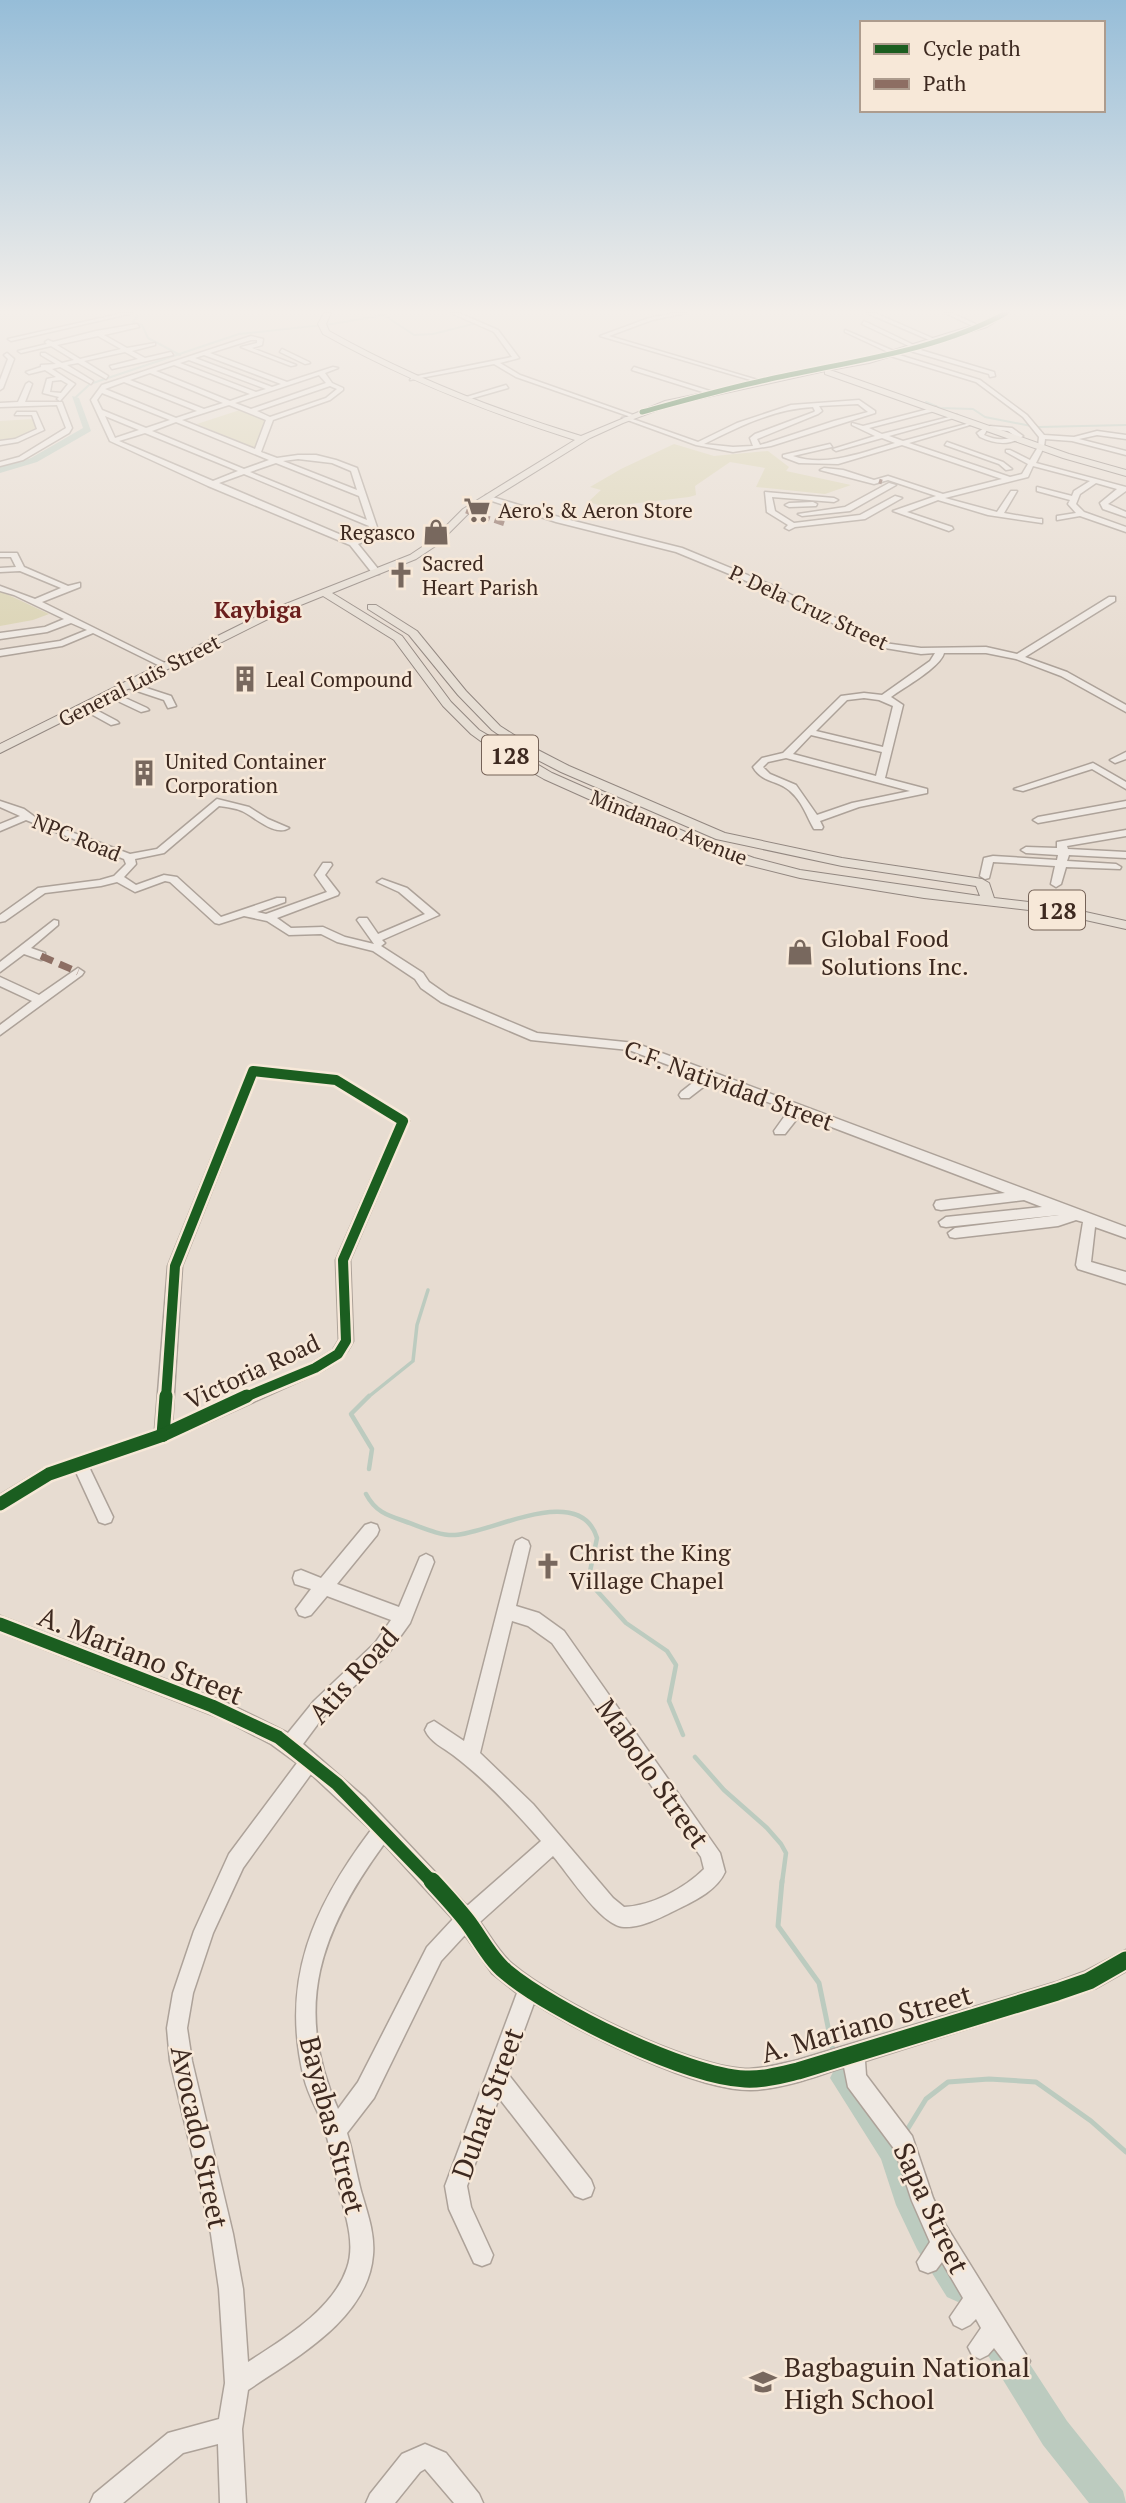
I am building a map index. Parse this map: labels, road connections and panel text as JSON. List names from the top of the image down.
{
  "streets": {
    "main road": ["General Luis Street", "128", "Mindanao Avenue"],
    "street": [
      "P. Dela Cruz Street",
      "NPC Road",
      "C.F. Natividad Street",
      "Victoria Road",
      "A. Mariano Street",
      "Atis Road",
      "Mabolo Street",
      "Duhat Street",
      "Bayabas Street",
      "Avocado Street",
      "Sapa Street"
    ]
  },
  "crossings": [
    ["P. Dela Cruz Street", "General Luis Street"],
    ["General Luis Street", "Mindanao Avenue"],
    ["NPC Road", "C.F. Natividad Street"],
    ["A. Mariano Street", "Atis Road"],
    ["A. Mariano Street", "Duhat Street"],
    ["A. Mariano Street", "Bayabas Street"],
    ["A. Mariano Street", "Avocado Street"],
    ["A. Mariano Street", "Sapa Street"],
    ["Bayabas Street", "Avocado Street"]
  ],
  "districts": ["Kaybiga"],
  "places": {
    "supermarket": ["Aero's & Aeron Store"],
    "shop": ["Regasco", "Global Food Solutions Inc."],
    "church": ["Sacred Heart Parish", "Christ the King Village Chapel"],
    "building": ["Leal Compound", "United Container Corporation"],
    "school or university": ["Bagbaguin National High School"]
  },
  "legend": ["Cycle path", "Path"]
}
